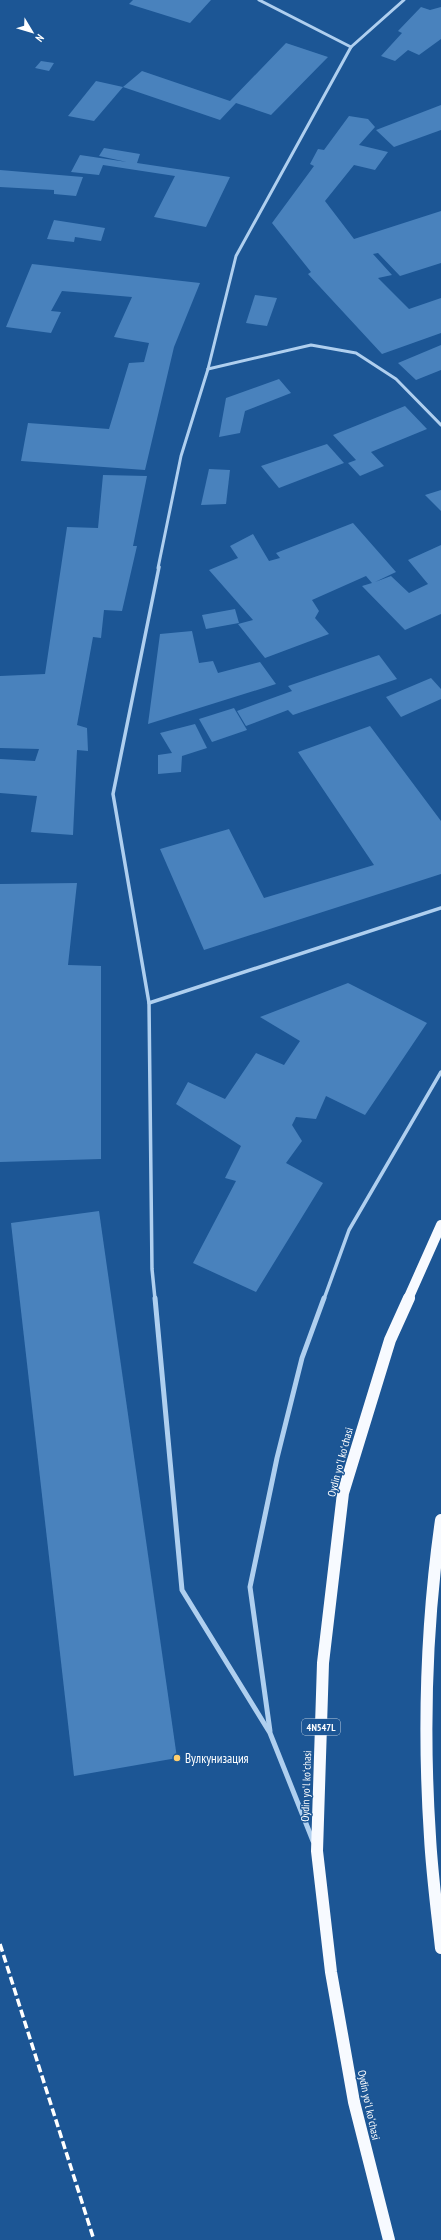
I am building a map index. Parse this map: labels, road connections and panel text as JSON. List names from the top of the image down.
{
  "streets": {
    "main road": ["Oydin yoʻl koʻchasi", "4N547L"]
  },
  "places": ["Вулкунизация"],
  "north": "bottom right"
}
